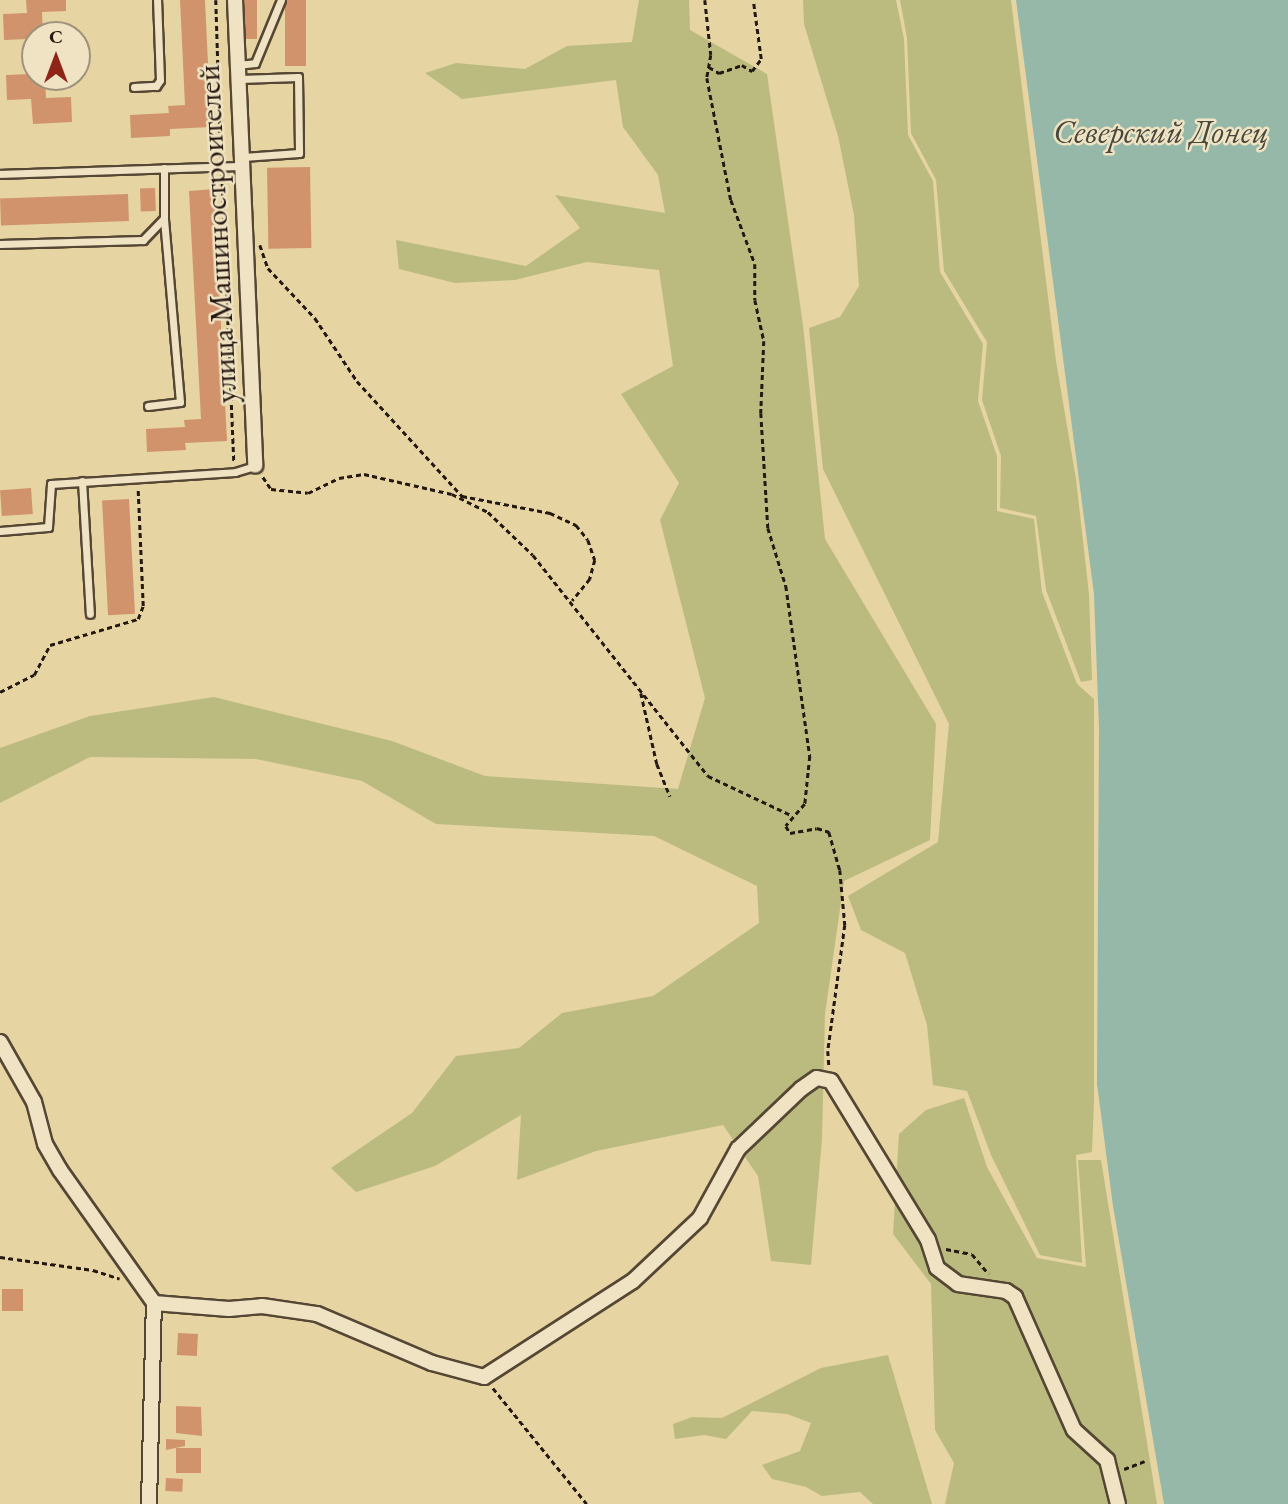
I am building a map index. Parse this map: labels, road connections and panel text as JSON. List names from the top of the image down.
{
  "streets": {
    "street": ["улица Машиностроителей"]
  },
  "water": ["Северский Донец"],
  "north": "top"
}
